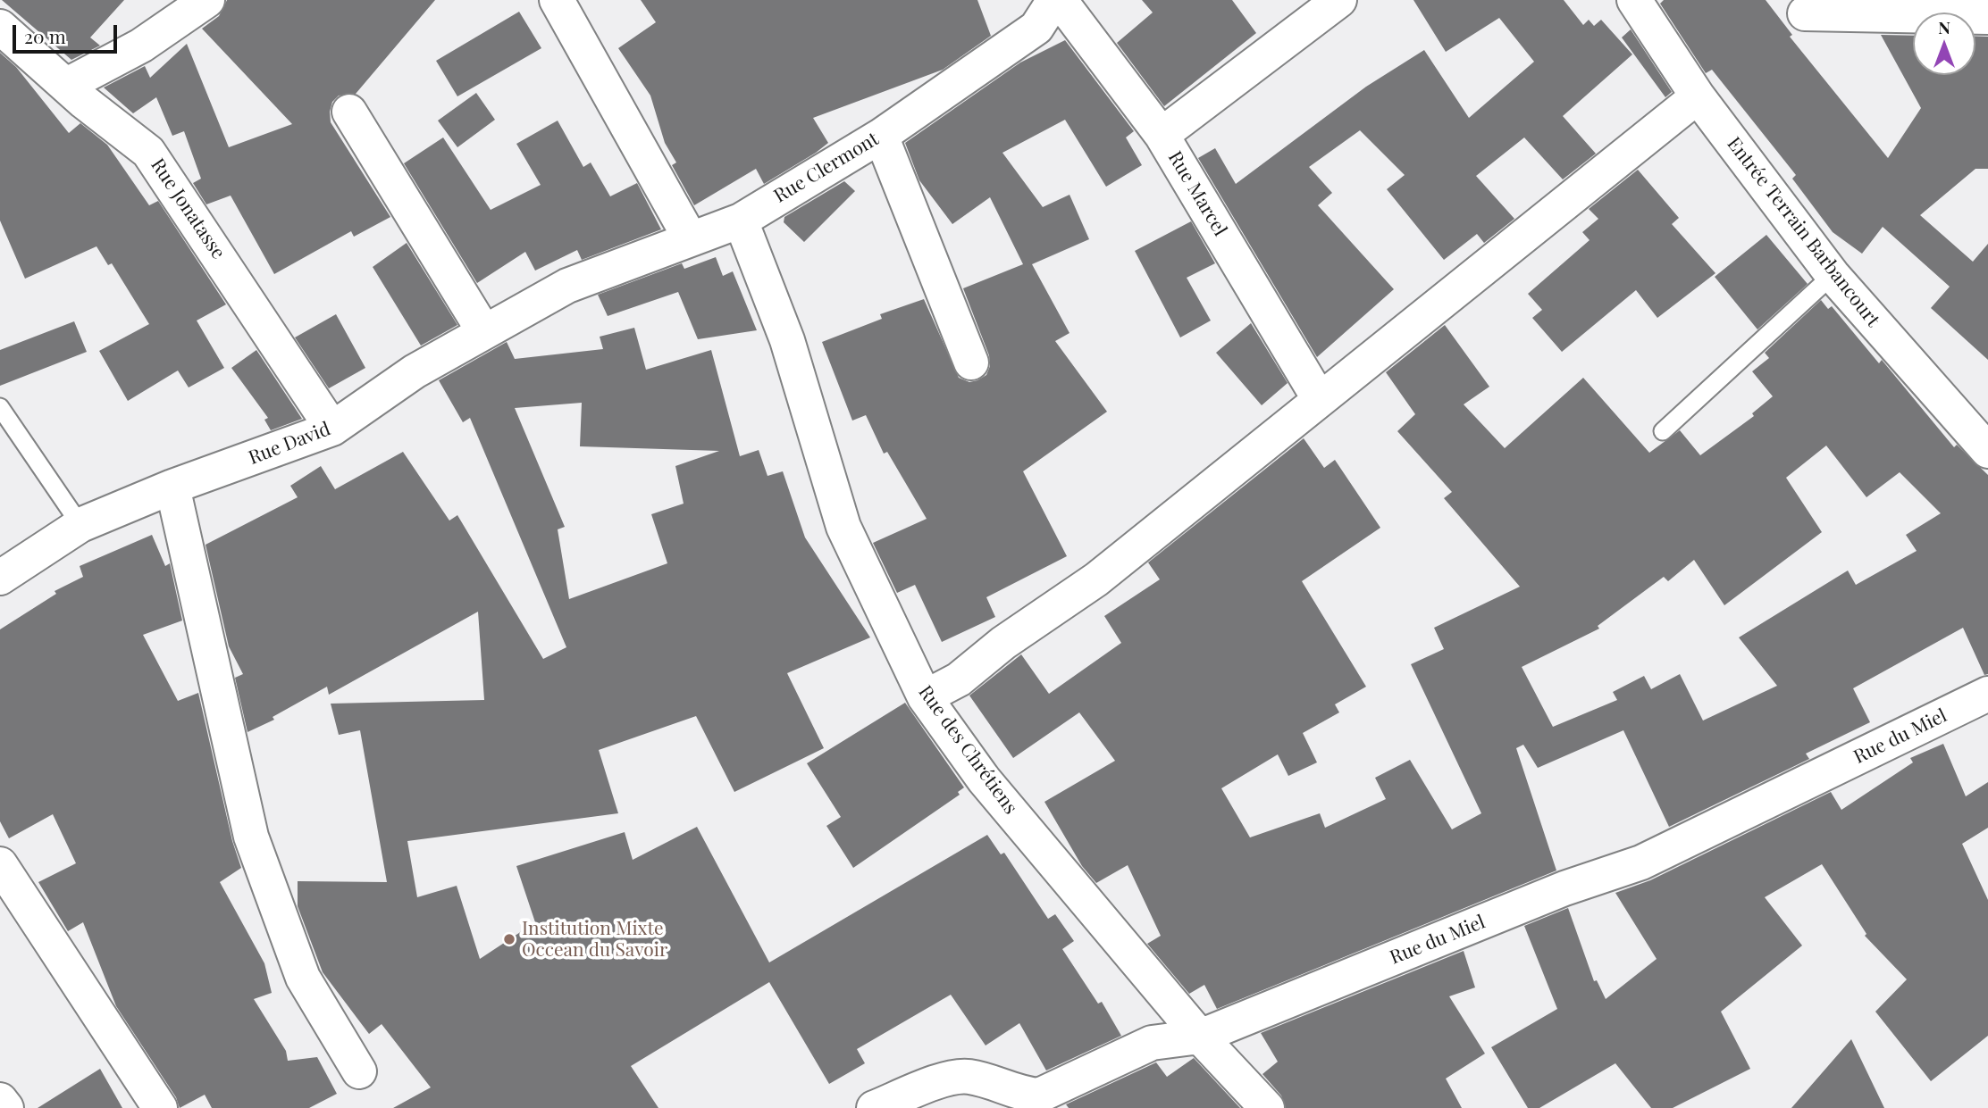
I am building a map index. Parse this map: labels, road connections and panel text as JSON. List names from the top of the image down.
{
  "streets": {
    "street": [
      "Rue Clermont",
      "Rue Marcel",
      "Rue Jonatasse",
      "Entrée Terrain Barbancourt",
      "Rue David",
      "Rue du Miel",
      "Rue des Chrétiens"
    ]
  },
  "crossings": [
    ["Rue Clermont", "Rue David"],
    ["Rue Clermont", "Rue des Chrétiens"],
    ["Rue Jonatasse", "Rue David"],
    ["Rue du Miel", "Rue des Chrétiens"]
  ],
  "places": ["Institution Mixte Occean du Savoir"],
  "scale_bar": "20 m",
  "north": "top"
}
